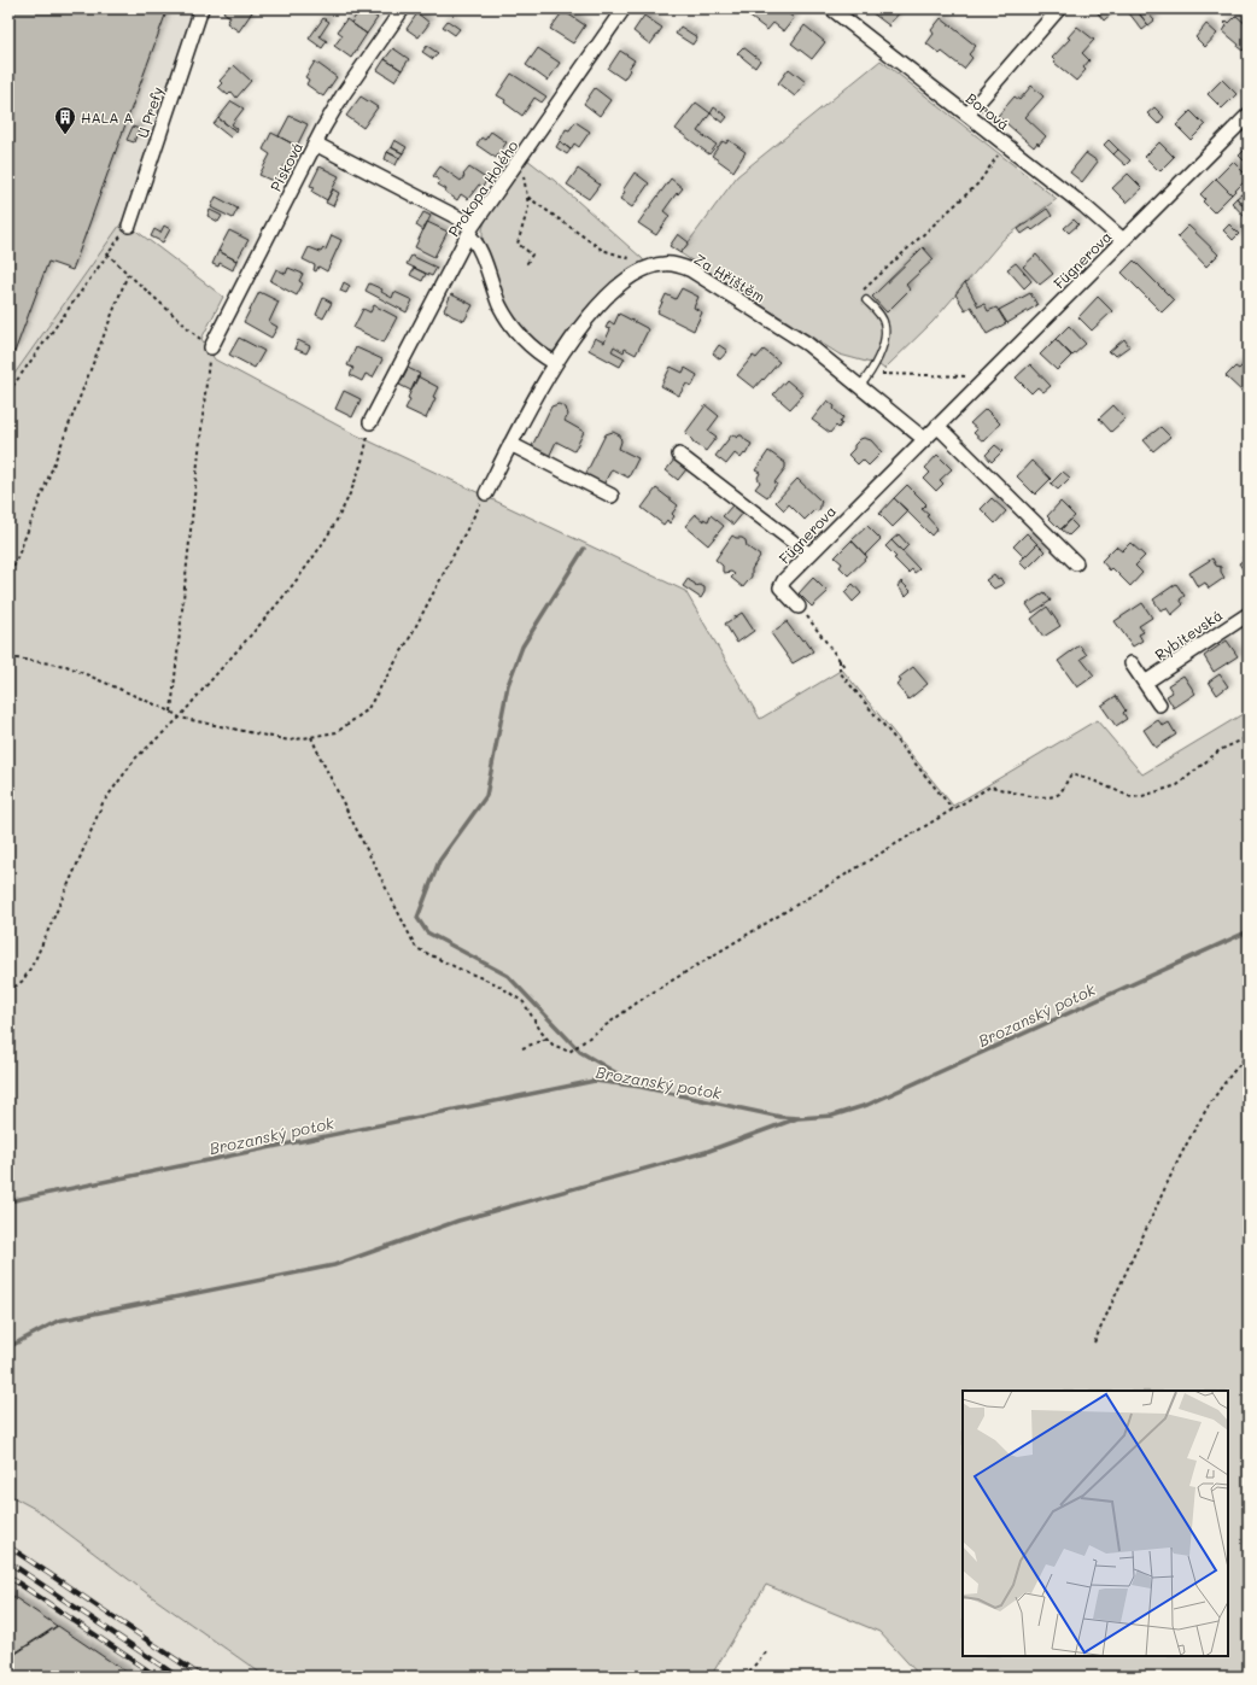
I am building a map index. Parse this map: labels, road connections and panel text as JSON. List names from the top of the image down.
{
  "streets": {
    "street": [
      "Borová",
      "U Prefy",
      "Písková",
      "Prokopa Holého",
      "Fügnerova",
      "Za Hřištěm",
      "Rybitevská"
    ]
  },
  "crossings": [
    ["Borová", "Fügnerova"],
    ["Fügnerova", "Za Hřištěm"]
  ],
  "water": ["Brozanský potok"],
  "places": {
    "building": ["HALA A"]
  }
}
